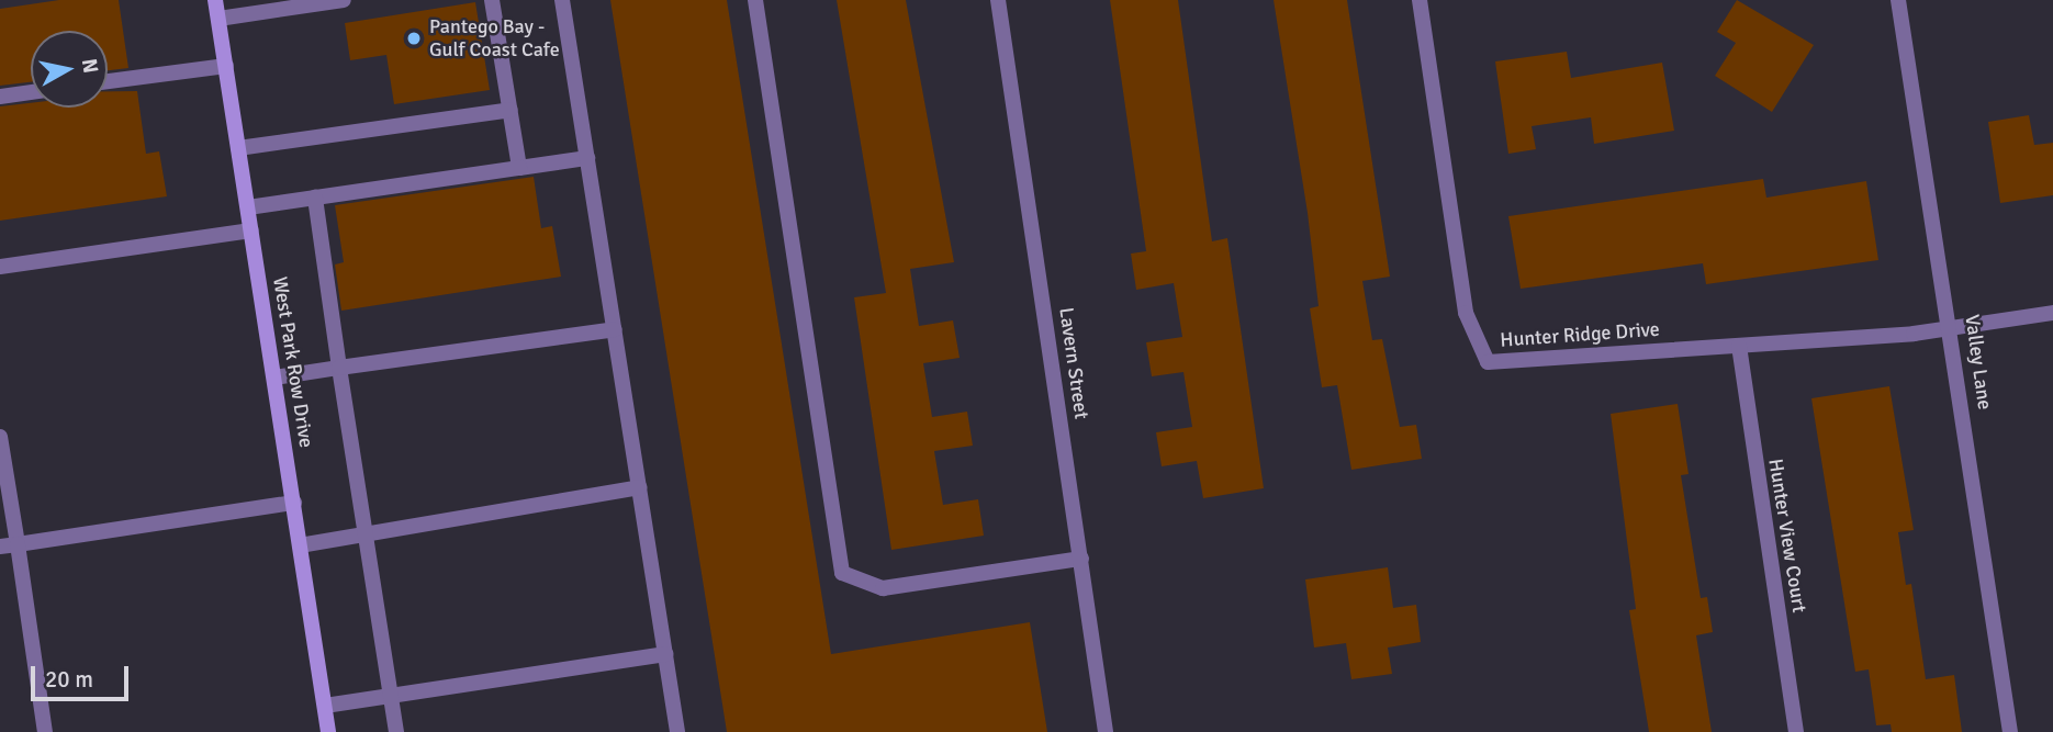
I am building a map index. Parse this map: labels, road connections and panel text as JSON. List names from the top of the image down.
{
  "streets": {
    "main road": ["West Park Row Drive"],
    "street": [
      "Hunter Ridge Drive",
      "Valley Lane",
      "Lavern Street",
      "Hunter View Court"
    ]
  },
  "crossings": [
    ["Hunter Ridge Drive", "Valley Lane"],
    ["Hunter Ridge Drive", "Hunter View Court"]
  ],
  "places": ["Pantego Bay - Gulf Coast Cafe"],
  "scale_bar": "20 m",
  "north": "right"
}
